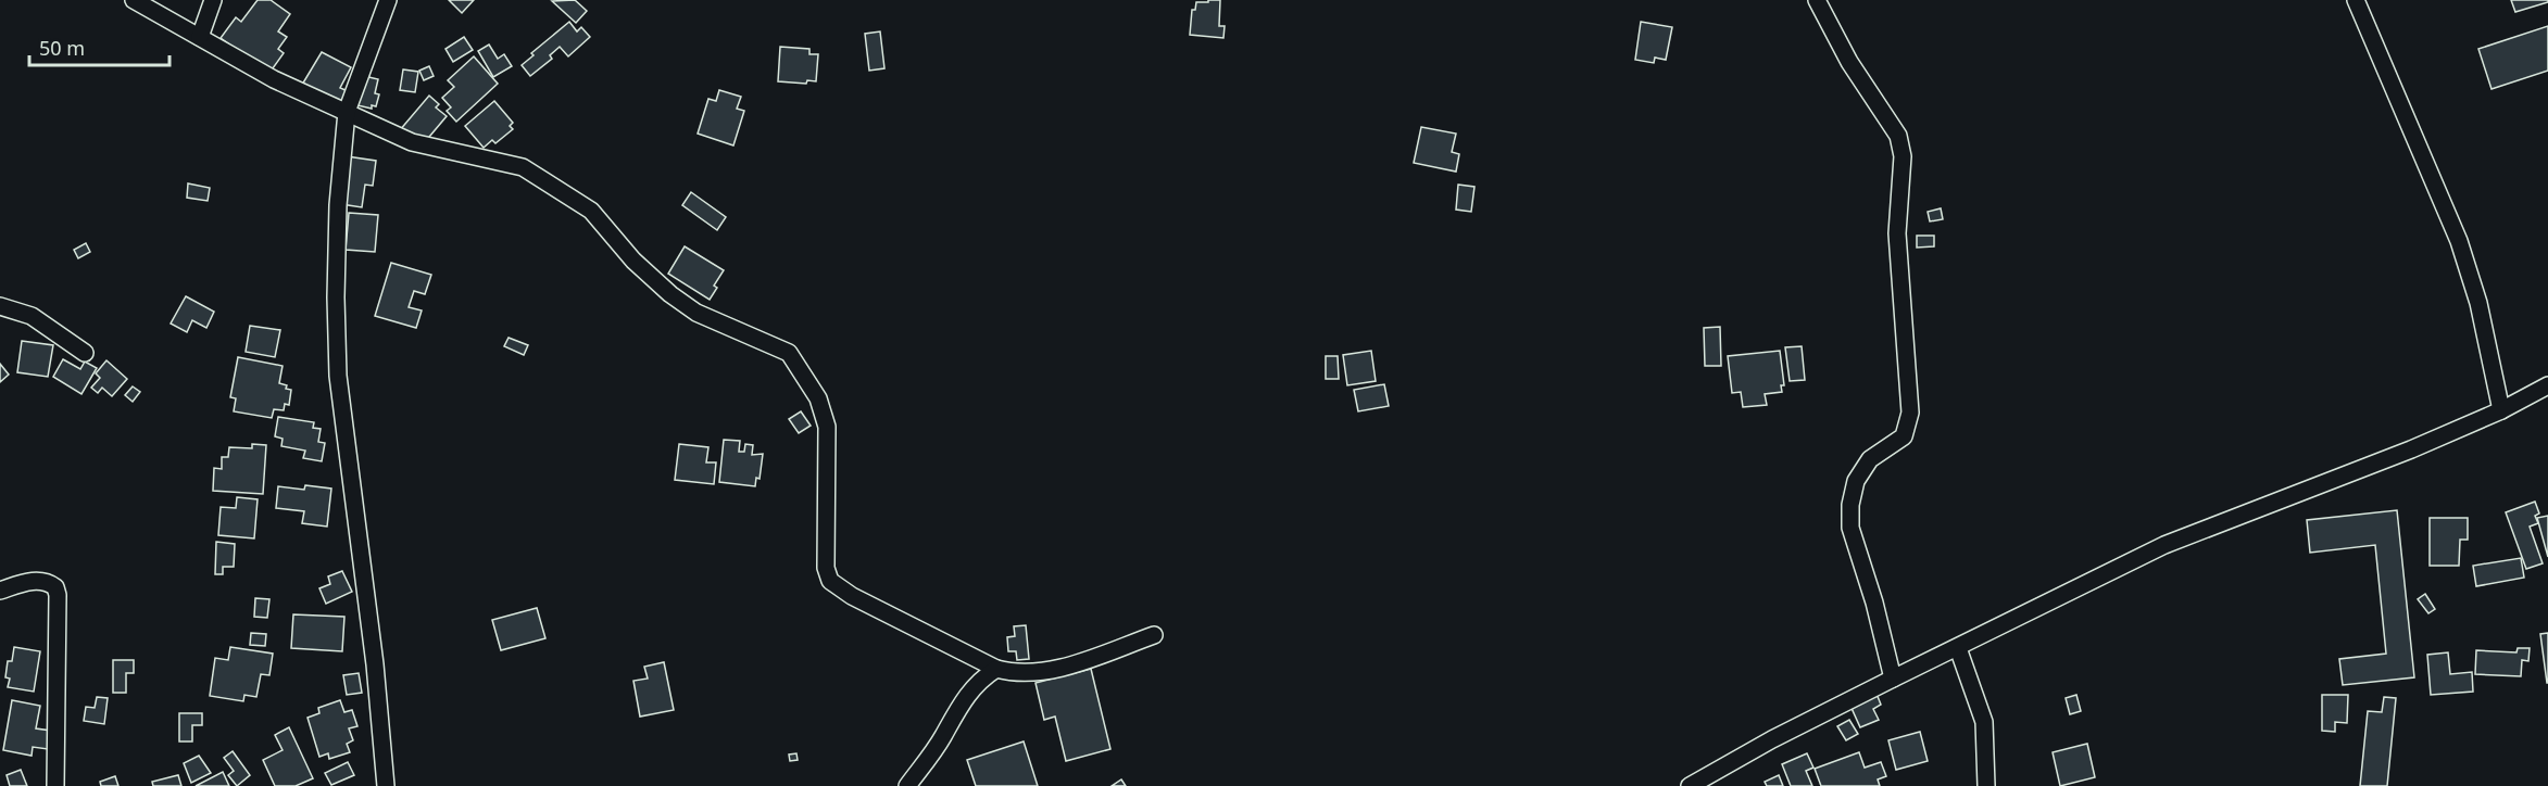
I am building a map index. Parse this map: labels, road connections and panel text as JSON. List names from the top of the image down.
{
  "scale_bar": "50 m"
}
